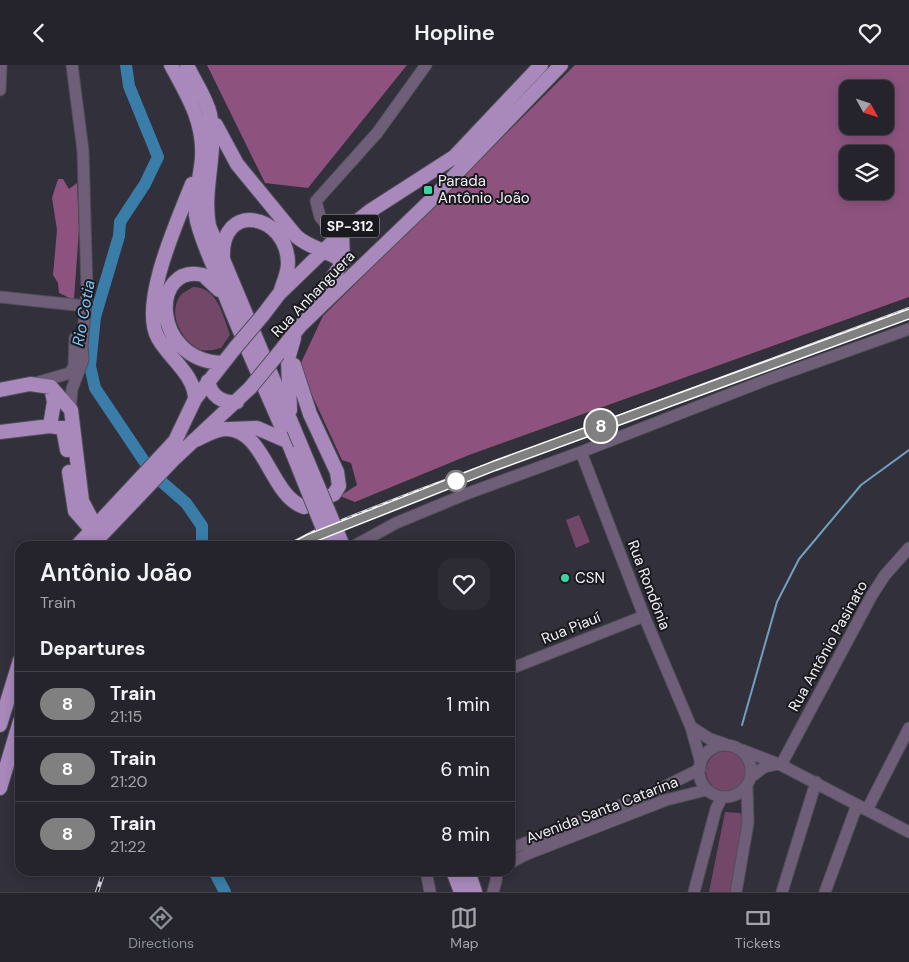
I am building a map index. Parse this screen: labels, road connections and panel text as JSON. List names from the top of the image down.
{
  "streets": {
    "main road": ["SP-312", "Rua Anhanguera"],
    "street": [
      "Rua Rondônia",
      "Rua Piauí",
      "Rua Antônio Pasinato",
      "Avenida Santa Catarina"
    ]
  },
  "crossings": [
    ["SP-312", "Rua Anhanguera"],
    ["Rua Rondônia", "Rua Piauí"],
    ["Rua Rondônia", "Avenida Santa Catarina"]
  ],
  "water": ["Rio Cotia"],
  "places": {
    "transit": ["Parada Antônio João"],
    "other": ["CSN"]
  },
  "north": "bottom right",
  "page": {
    "header": "Hopline",
    "on_map": "8",
    "heading": [
      ["Antônio João", "Train"],
      "Departures"
    ],
    "list": [
      {
        "mark": "8",
        "name": "Train",
        "note": "21:15",
        "value": "1 min"
      },
      {
        "mark": "8",
        "name": "Train",
        "note": "21:20",
        "value": "6 min"
      },
      {
        "mark": "8",
        "name": "Train",
        "note": "21:22",
        "value": "8 min"
      }
    ],
    "tabs": ["Directions", "Map", "Tickets"]
  }
}
